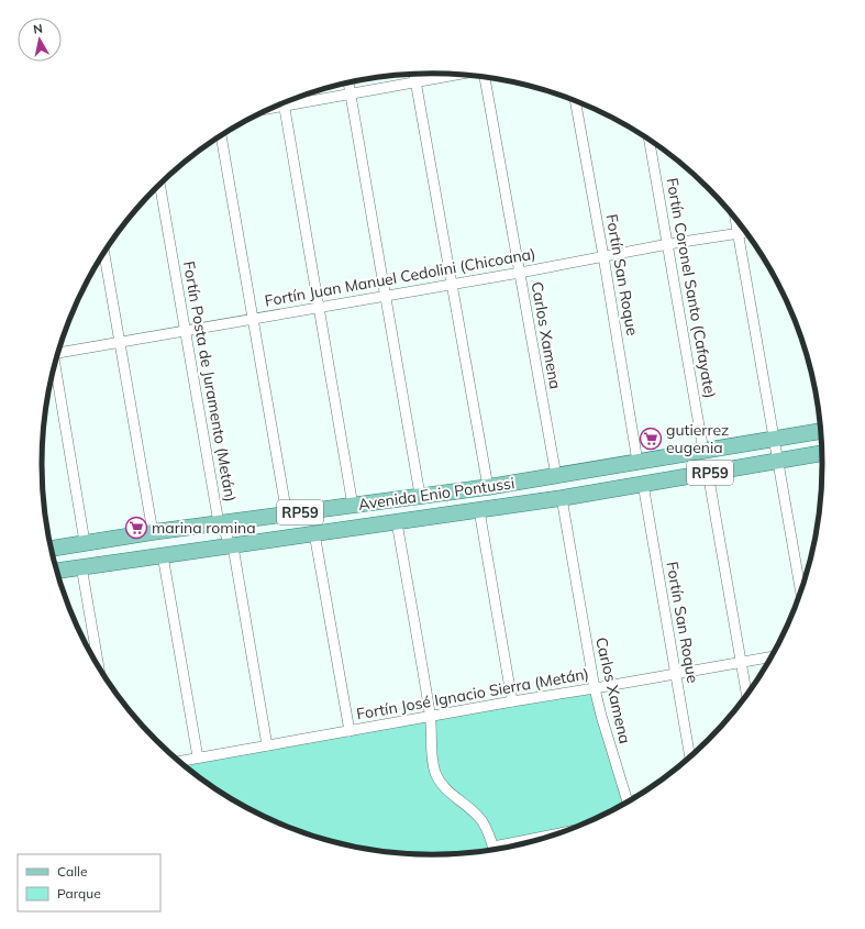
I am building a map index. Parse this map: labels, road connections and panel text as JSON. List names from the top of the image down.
{
  "streets": {
    "main road": ["RP59", "Avenida Enio Pontussi"],
    "street": [
      "Fortín San Roque",
      "Fortín Juan Manuel Cedolini (Chicoana)",
      "Fortín Coronel Santo (Cafayate)",
      "Carlos Xamena",
      "Fortín Posta de Juramento (Metán)",
      "Fortín José Ignacio Sierra (Metán)"
    ]
  },
  "crossings": [
    ["Fortín San Roque", "Fortín Juan Manuel Cedolini (Chicoana)"],
    ["Fortín San Roque", "Avenida Enio Pontussi"],
    ["Fortín San Roque", "Fortín José Ignacio Sierra (Metán)"],
    ["Fortín Juan Manuel Cedolini (Chicoana)", "Fortín Coronel Santo (Cafayate)"],
    ["Fortín Juan Manuel Cedolini (Chicoana)", "Carlos Xamena"],
    ["Fortín Juan Manuel Cedolini (Chicoana)", "Fortín Posta de Juramento (Metán)"],
    ["Fortín Coronel Santo (Cafayate)", "Avenida Enio Pontussi"],
    ["Carlos Xamena", "Avenida Enio Pontussi"],
    ["Carlos Xamena", "Fortín José Ignacio Sierra (Metán)"],
    ["Fortín Posta de Juramento (Metán)", "Avenida Enio Pontussi"],
    ["Fortín Posta de Juramento (Metán)", "Fortín José Ignacio Sierra (Metán)"]
  ],
  "places": {
    "supermarket": ["gutierrez eugenia", "marina romina"]
  },
  "legend": ["Calle", "Parque"],
  "north": "top"
}
